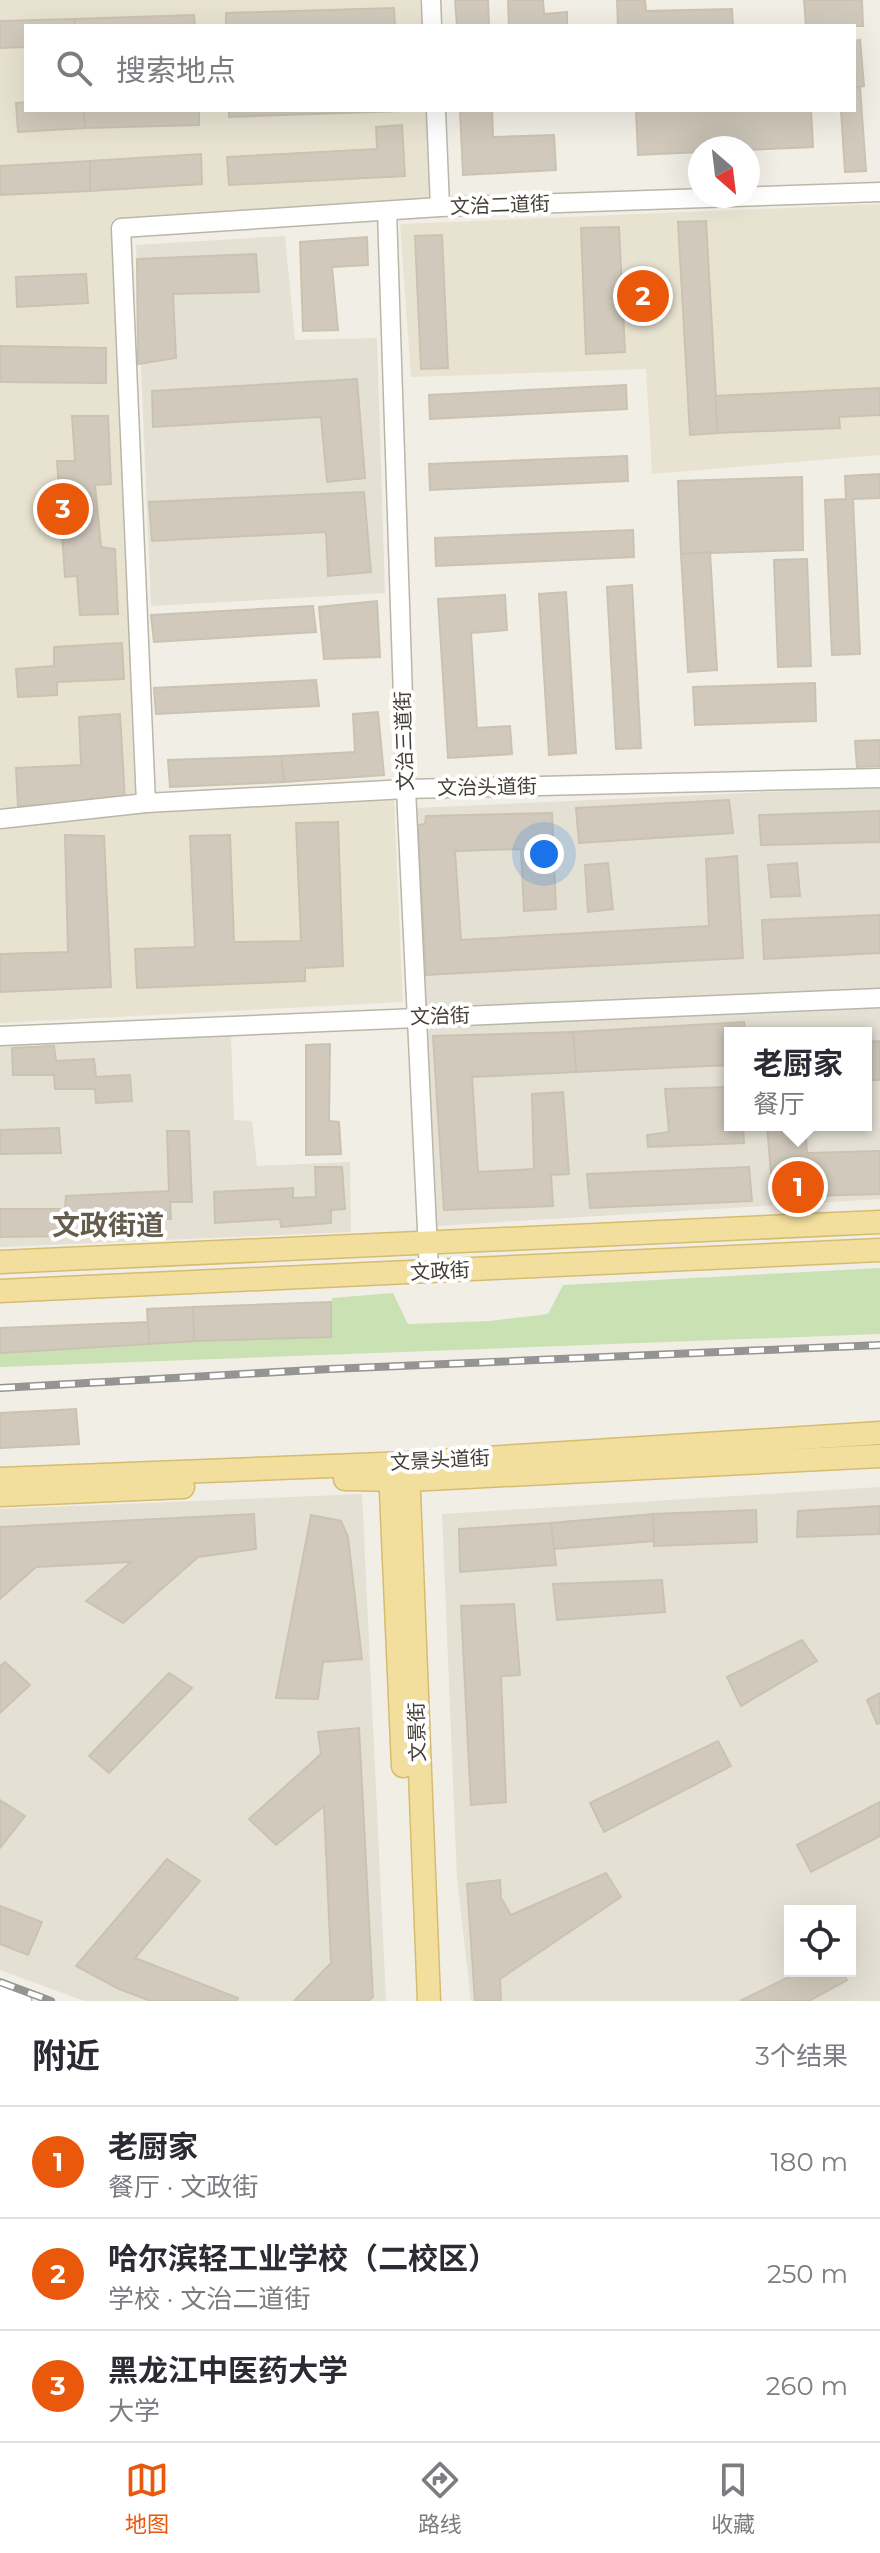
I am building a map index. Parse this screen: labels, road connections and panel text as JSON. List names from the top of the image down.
{
  "streets": {
    "main road": ["文政街", "文景头道街", "文景街"],
    "street": [
      "文治二道街",
      "文治三道街",
      "文治头道街",
      "文治街"
    ]
  },
  "crossings": [
    ["文治二道街", "文治三道街"],
    ["文治二道街", "文治头道街"],
    ["文治三道街", "文治头道街"],
    ["文治三道街", "文治街"],
    ["文治三道街", "文政街"],
    ["文景头道街", "文景街"]
  ],
  "districts": ["文政街道"],
  "north": "bottom right",
  "page": {
    "search": "搜索地点",
    "pins": ["2", "3", "1"],
    "popup": ["老厨家", "餐厅"],
    "heading": ["附近", "3个结果"],
    "list": [
      {
        "mark": "1",
        "name": "老厨家",
        "note": "餐厅 · 文政街",
        "value": "180 m"
      },
      {
        "mark": "2",
        "name": "哈尔滨轻工业学校（二校区）",
        "note": "学校 · 文治二道街",
        "value": "250 m"
      },
      {
        "mark": "3",
        "name": "黑龙江中医药大学",
        "note": "大学",
        "value": "260 m"
      }
    ],
    "nav": ["地图", "路线", "收藏"]
  }
}
